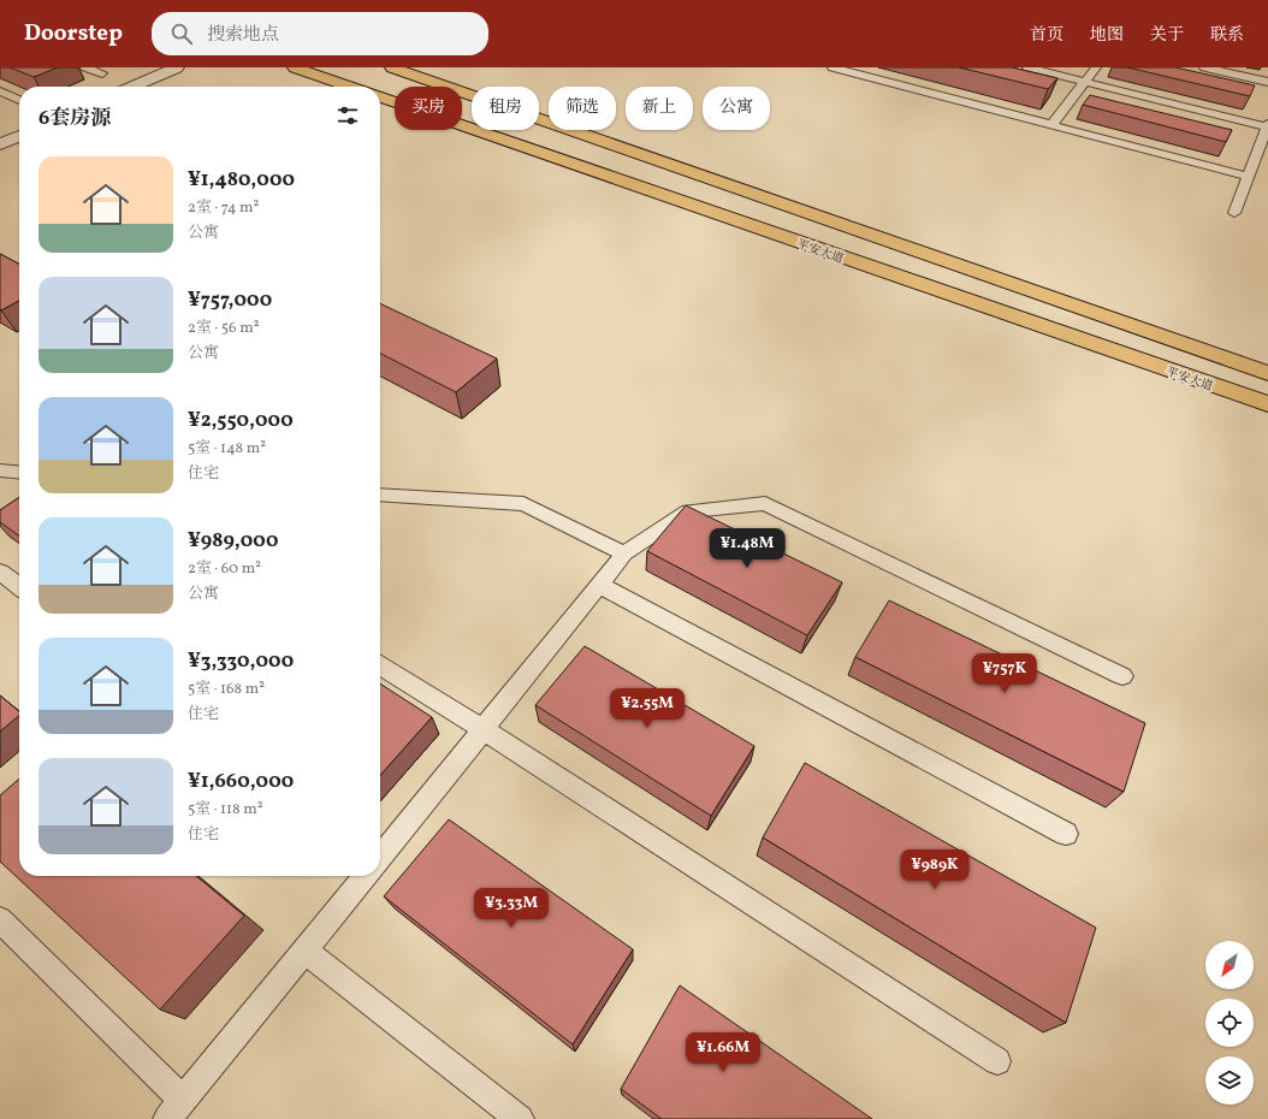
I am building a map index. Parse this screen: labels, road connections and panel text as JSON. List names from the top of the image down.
{
  "streets": {
    "main road": ["平安大道"]
  },
  "north": "bottom left",
  "page": {
    "header": "Doorstep",
    "search": "搜索地点",
    "nav": [
      "首页",
      "地图",
      "关于",
      "联系"
    ],
    "chip": [
      "买房",
      "租房",
      "筛选",
      "新上",
      "公寓"
    ],
    "heading": "6套房源",
    "list": [
      {
        "name": "¥1,480,000",
        "note": "2室 · 74 m² · 公寓"
      },
      {
        "name": "¥757,000",
        "note": "2室 · 56 m² · 公寓"
      },
      {
        "name": "¥2,550,000",
        "note": "5室 · 148 m² · 住宅"
      },
      {
        "name": "¥989,000",
        "note": "2室 · 60 m² · 公寓"
      },
      {
        "name": "¥3,330,000",
        "note": "5室 · 168 m² · 住宅"
      },
      {
        "name": "¥1,660,000",
        "note": "5室 · 118 m² · 住宅"
      }
    ],
    "price": [
      "¥1.48M",
      "¥757K",
      "¥2.55M",
      "¥989K",
      "¥3.33M",
      "¥1.66M"
    ]
  }
}
